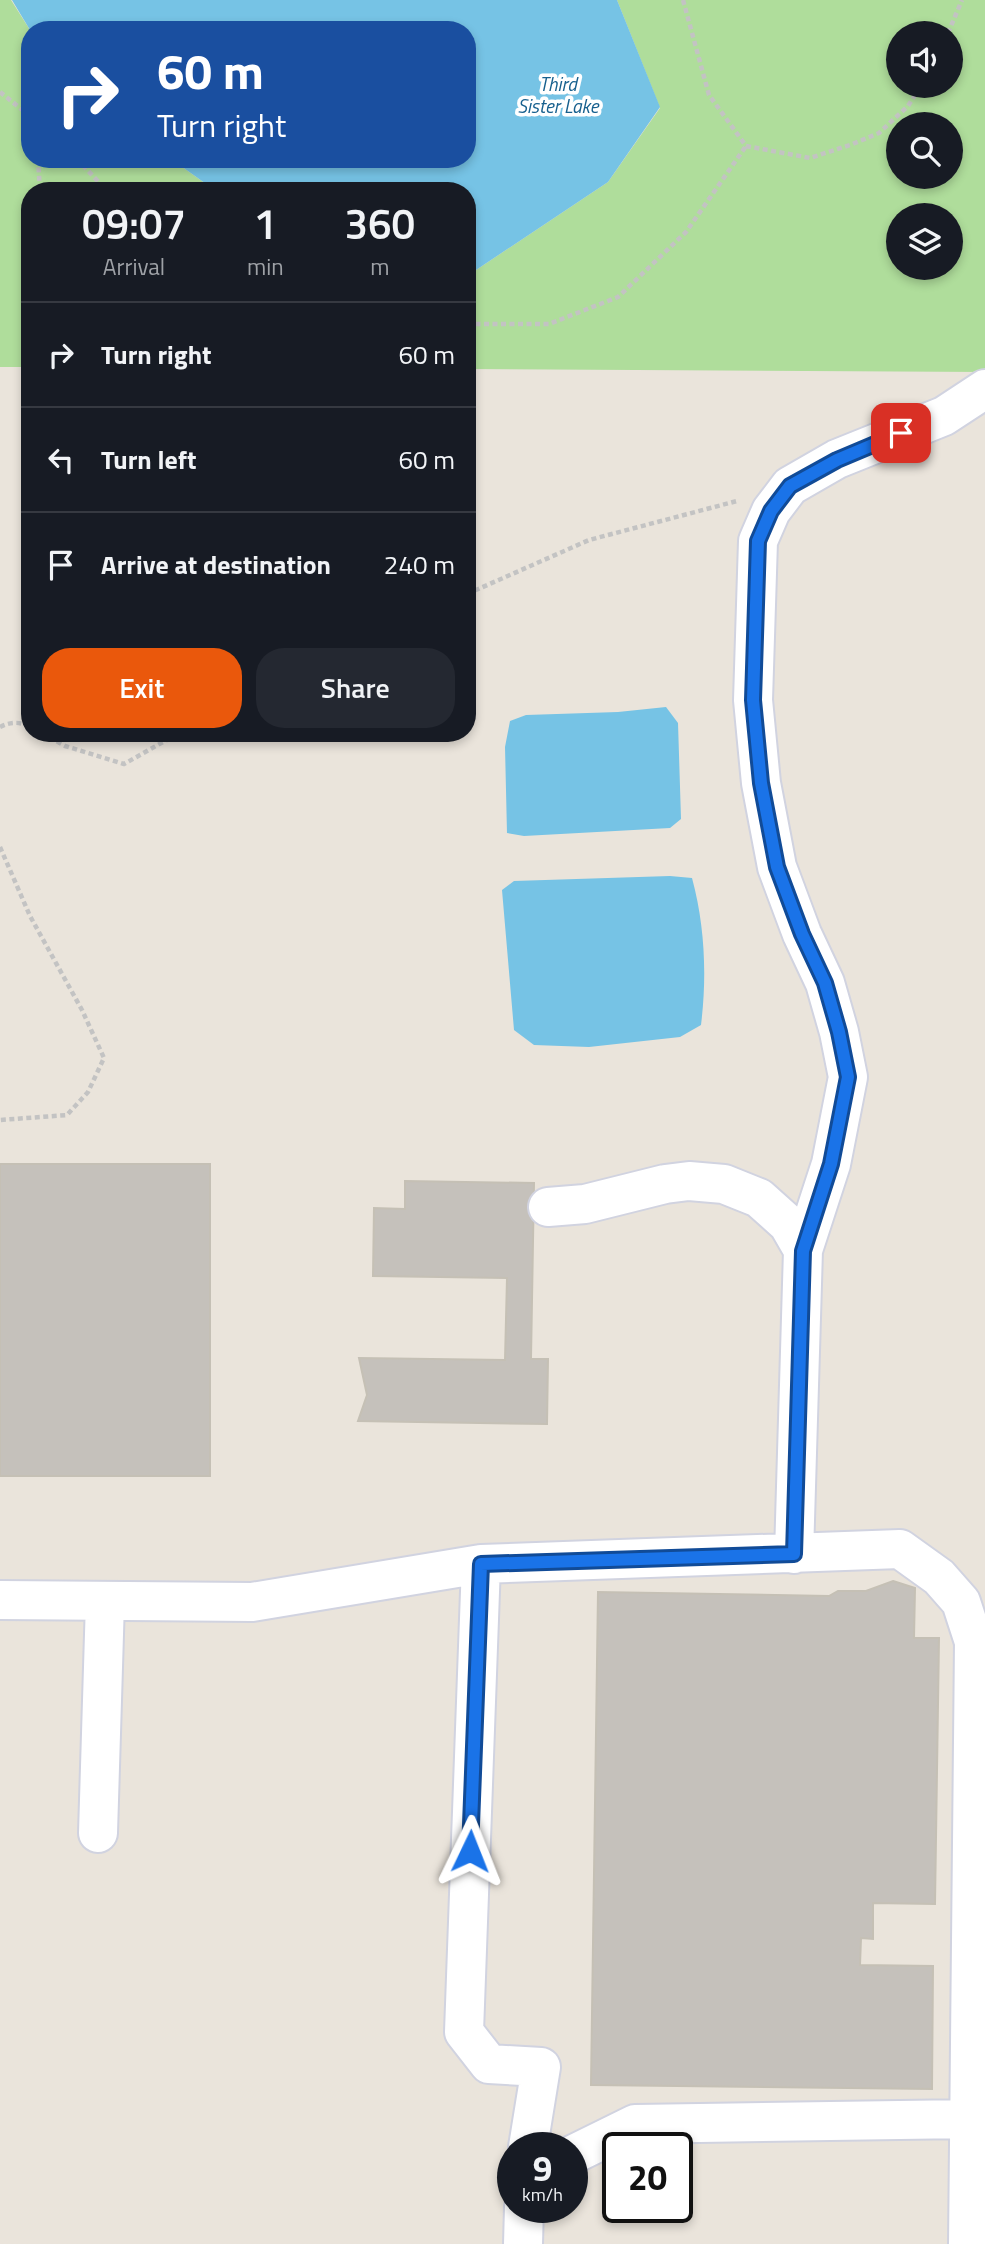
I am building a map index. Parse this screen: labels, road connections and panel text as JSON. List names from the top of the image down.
{
  "water": ["Third Sister Lake"],
  "page": {
    "turn": ["60 m", "Turn right"],
    "eta": [
      "09:07",
      "Arrival",
      "1",
      "min",
      "360",
      "m"
    ],
    "list": [
      {
        "name": "Turn right",
        "value": "60 m"
      },
      {
        "name": "Turn left",
        "value": "60 m"
      },
      {
        "name": "Arrive at destination",
        "value": "240 m"
      }
    ],
    "buttons": ["Exit", "Share"],
    "speed": "9 km/h",
    "limit": "20"
  }
}
